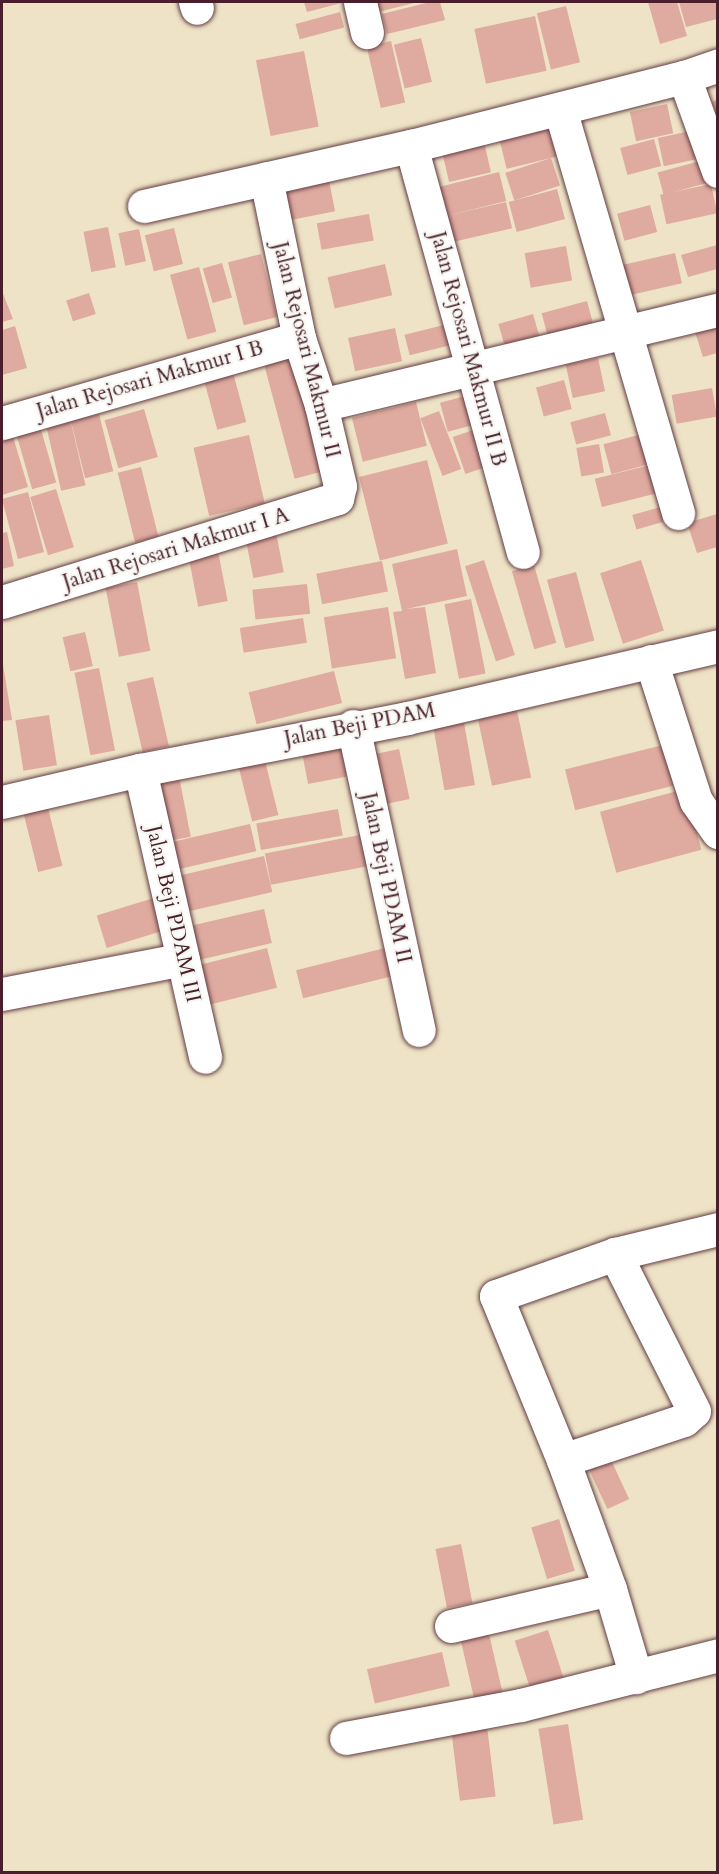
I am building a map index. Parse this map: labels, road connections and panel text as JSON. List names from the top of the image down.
{
  "streets": {
    "street": [
      "Jalan Rejosari Makmur II B",
      "Jalan Rejosari Makmur II",
      "Jalan Rejosari Makmur I B",
      "Jalan Rejosari Makmur I A",
      "Jalan Beji PDAM",
      "Jalan Beji PDAM II",
      "Jalan Beji PDAM III"
    ]
  },
  "crossings": [
    ["Jalan Rejosari Makmur II", "Jalan Rejosari Makmur I B"],
    ["Jalan Rejosari Makmur II", "Jalan Rejosari Makmur I A"],
    ["Jalan Beji PDAM", "Jalan Beji PDAM II"],
    ["Jalan Beji PDAM", "Jalan Beji PDAM III"]
  ]
}
